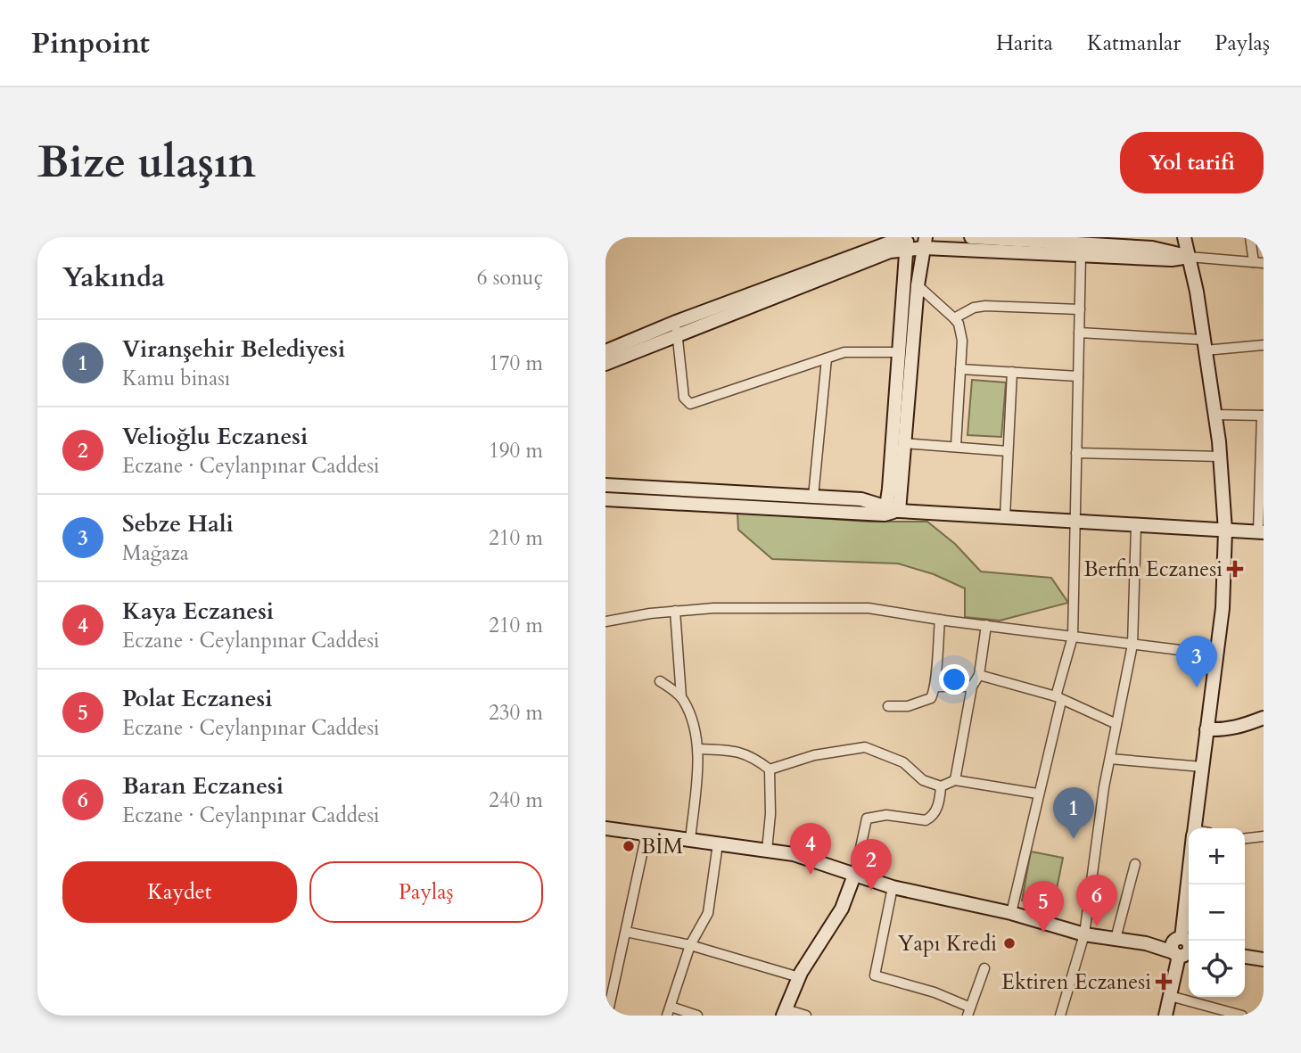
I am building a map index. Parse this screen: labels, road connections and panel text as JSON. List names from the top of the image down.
{
  "places": {
    "health": ["Berfin Eczanesi", "Ektiren Eczanesi"],
    "other": ["BİM", "Yapı Kredi"]
  },
  "page": {
    "header": "Pinpoint",
    "nav": ["Harita", "Katmanlar", "Paylaş"],
    "buttons": [
      "Yol tarifi",
      ["Kaydet", "Paylaş"]
    ],
    "title": "Bize ulaşın",
    "heading": ["Yakında", "6 sonuç"],
    "list": [
      {
        "mark": "1",
        "name": "Viranşehir Belediyesi",
        "note": "Kamu binası",
        "value": "170 m"
      },
      {
        "mark": "2",
        "name": "Velioğlu Eczanesi",
        "note": "Eczane · Ceylanpınar Caddesi",
        "value": "190 m"
      },
      {
        "mark": "3",
        "name": "Sebze Hali",
        "note": "Mağaza",
        "value": "210 m"
      },
      {
        "mark": "4",
        "name": "Kaya Eczanesi",
        "note": "Eczane · Ceylanpınar Caddesi",
        "value": "210 m"
      },
      {
        "mark": "5",
        "name": "Polat Eczanesi",
        "note": "Eczane · Ceylanpınar Caddesi",
        "value": "230 m"
      },
      {
        "mark": "6",
        "name": "Baran Eczanesi",
        "note": "Eczane · Ceylanpınar Caddesi",
        "value": "240 m"
      }
    ],
    "pins": [
      "3",
      "1",
      "4",
      "2",
      "6",
      "5"
    ],
    "map_buttons": ["+", "−"]
  }
}
